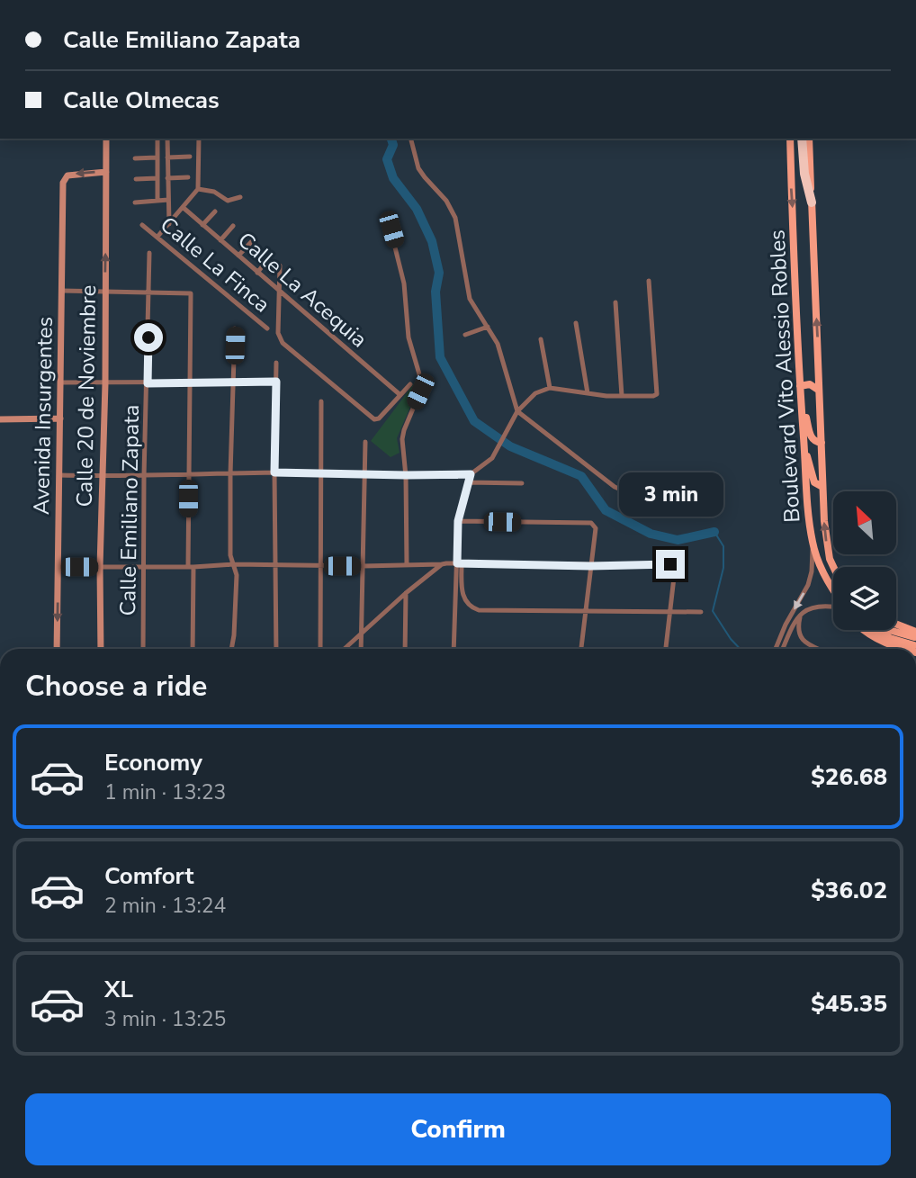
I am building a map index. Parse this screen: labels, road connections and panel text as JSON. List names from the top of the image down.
{
  "streets": {
    "main road": ["Boulevard Vito Alessio Robles"],
    "street": [
      "Calle La Finca",
      "Calle La Acequia",
      "Calle 20 de Noviembre",
      "Avenida Insurgentes",
      "Calle Emiliano Zapata"
    ]
  },
  "crossings": [
    ["Calle La Finca", "Calle La Acequia"],
    ["Calle 20 de Noviembre", "Avenida Insurgentes"]
  ],
  "one_way": ["Avenida Insurgentes"],
  "north": "top left",
  "page": {
    "banner": ["Calle Emiliano Zapata", "Calle Olmecas"],
    "bubble": "3 min",
    "heading": "Choose a ride",
    "list": [
      {
        "name": "Economy",
        "note": "1 min · 13:23",
        "value": "$26.68"
      },
      {
        "name": "Comfort",
        "note": "2 min · 13:24",
        "value": "$36.02"
      },
      {
        "name": "XL",
        "note": "3 min · 13:25",
        "value": "$45.35"
      }
    ],
    "buttons": "Confirm"
  }
}
